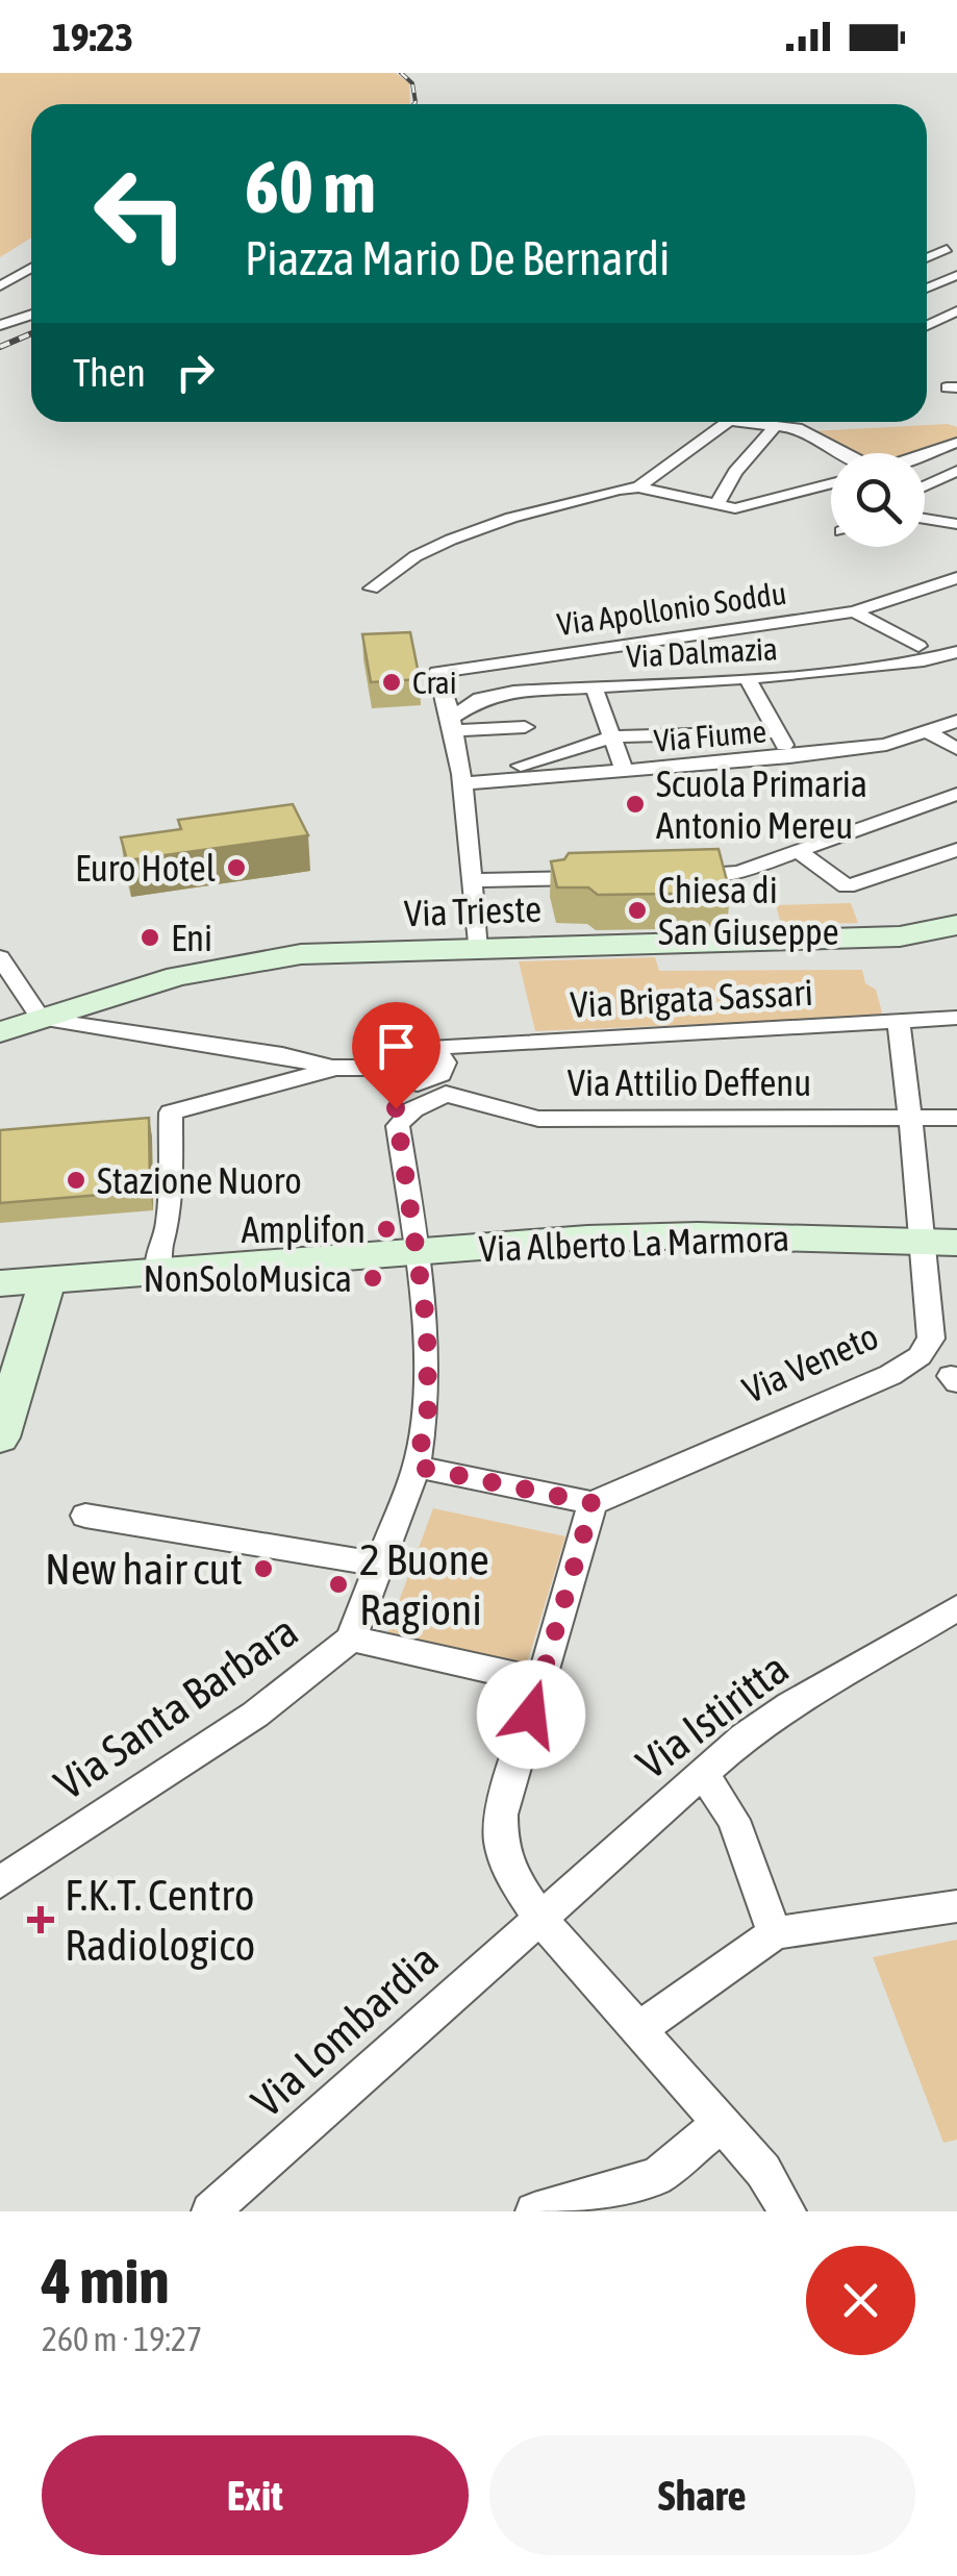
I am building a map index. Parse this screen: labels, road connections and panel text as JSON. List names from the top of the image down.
{
  "streets": {
    "main road": ["Via Trieste", "Via Alberto La Marmora"],
    "street": [
      "Via Apollonio Soddu",
      "Via Dalmazia",
      "Via Fiume",
      "Via Brigata Sassari",
      "Via Attilio Deffenu",
      "Via Veneto",
      "Via Santa Barbara",
      "Via Istiritta",
      "Via Lombardia"
    ]
  },
  "crossings": [
    ["Via Apollonio Soddu", "Via Dalmazia"],
    ["Via Brigata Sassari", "Via Attilio Deffenu"],
    ["Via Brigata Sassari", "Via Veneto"],
    ["Via Attilio Deffenu", "Via Veneto"],
    ["Via Alberto La Marmora", "Via Veneto"],
    ["Via Istiritta", "Via Lombardia"]
  ],
  "places": {
    "other": [
      "Crai",
      "Scuola Primaria Antonio Mereu",
      "Euro Hotel",
      "Chiesa di San Giuseppe",
      "Eni",
      "Stazione Nuoro",
      "Amplifon",
      "NonSoloMusica",
      "New hair cut",
      "2 Buone Ragioni"
    ],
    "health": ["F.K.T. Centro Radiologico"]
  },
  "page": {
    "status": "19:23",
    "turn": ["60 m", "Piazza Mario De Bernardi"],
    "then": "Then",
    "heading": ["4 min", "260 m · 19:27"],
    "buttons": ["Exit", "Share"]
  }
}
